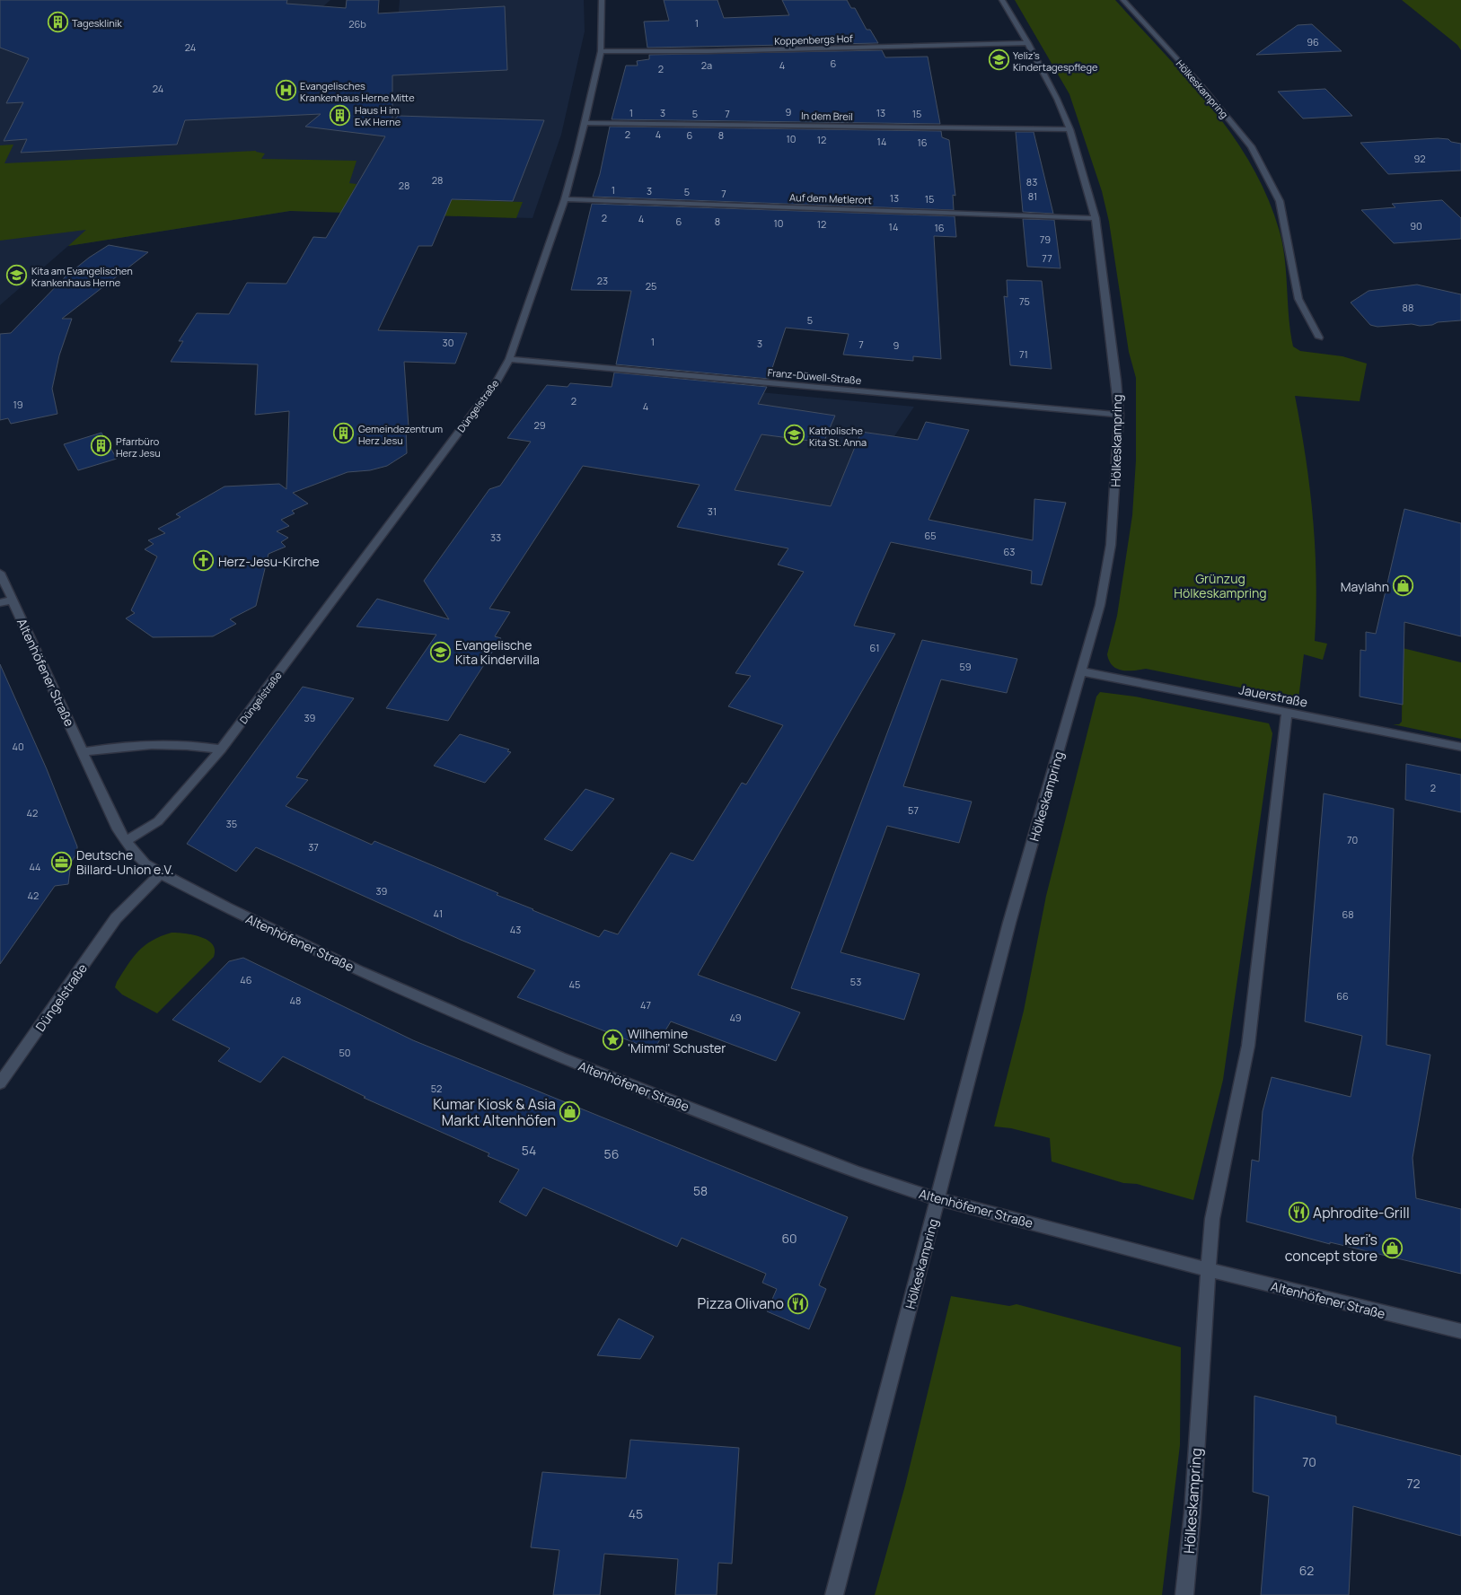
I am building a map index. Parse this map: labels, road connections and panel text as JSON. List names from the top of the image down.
{
  "streets": {
    "street": [
      "Koppenbergs Hof",
      "Hölkeskampring",
      "In dem Breil",
      "Auf dem Metlerort",
      "Franz-Düwell-Straße",
      "Düngelstraße",
      "Altenhöfener Straße",
      "Jauerstraße"
    ]
  },
  "crossings": [
    ["Koppenbergs Hof", "Hölkeskampring"],
    ["Koppenbergs Hof", "Düngelstraße"],
    ["Hölkeskampring", "In dem Breil"],
    ["Hölkeskampring", "Auf dem Metlerort"],
    ["Hölkeskampring", "Franz-Düwell-Straße"],
    ["Hölkeskampring", "Altenhöfener Straße"],
    ["Hölkeskampring", "Jauerstraße"],
    ["In dem Breil", "Düngelstraße"],
    ["Auf dem Metlerort", "Düngelstraße"],
    ["Franz-Düwell-Straße", "Düngelstraße"],
    ["Düngelstraße", "Altenhöfener Straße"]
  ],
  "parks": ["Grünzug Hölkeskampring"],
  "places": {
    "building": [
      "Tagesklinik",
      "Haus H im EvK Herne",
      "Gemeindezentrum Herz Jesu",
      "Pfarrbüro Herz Jesu"
    ],
    "school or university": [
      "Yeliz's Kindertagespflege",
      "Kita am Evangelischen Krankenhaus Herne",
      "Katholische Kita St. Anna",
      "Evangelische Kita Kindervilla"
    ],
    "hospital": ["Evangelisches Krankenhaus Herne Mitte"],
    "church": ["Herz-Jesu-Kirche"],
    "shop": ["Maylahn", "Kumar Kiosk & Asia Markt Altenhöfen", "keri's concept store"],
    "office": ["Deutsche Billard-Union e.V."],
    "place": ["Wilhemine 'Mimmi' Schuster"],
    "restaurant": ["Aphrodite-Grill", "Pizza Olivano"]
  },
  "house_numbers": [
    "1",
    "26b",
    "96",
    "24",
    "6",
    "2a",
    "4",
    "2",
    "24",
    "9",
    "1",
    "3",
    "13",
    "5",
    "7",
    "15",
    "2",
    "4",
    "6",
    "8",
    "10",
    "12",
    "14",
    "16",
    "92",
    "28",
    "83",
    "28",
    "1",
    "3",
    "5",
    "7",
    "81",
    "13",
    "15",
    "2",
    "4",
    "6",
    "8",
    "10",
    "12",
    "90",
    "14",
    "16",
    "79",
    "77",
    "23",
    "25",
    "75",
    "88",
    "5",
    "1",
    "30",
    "3",
    "7",
    "9",
    "71",
    "2",
    "19",
    "4",
    "29",
    "31",
    "65",
    "33",
    "63",
    "61",
    "59",
    "39",
    "40",
    "2",
    "57",
    "42",
    "35",
    "70",
    "37",
    "44",
    "39",
    "42",
    "41",
    "68",
    "43",
    "46",
    "53",
    "45",
    "66",
    "48",
    "47",
    "49",
    "50",
    "52",
    "54",
    "56",
    "58",
    "60",
    "70",
    "72",
    "45",
    "62"
  ]
}
